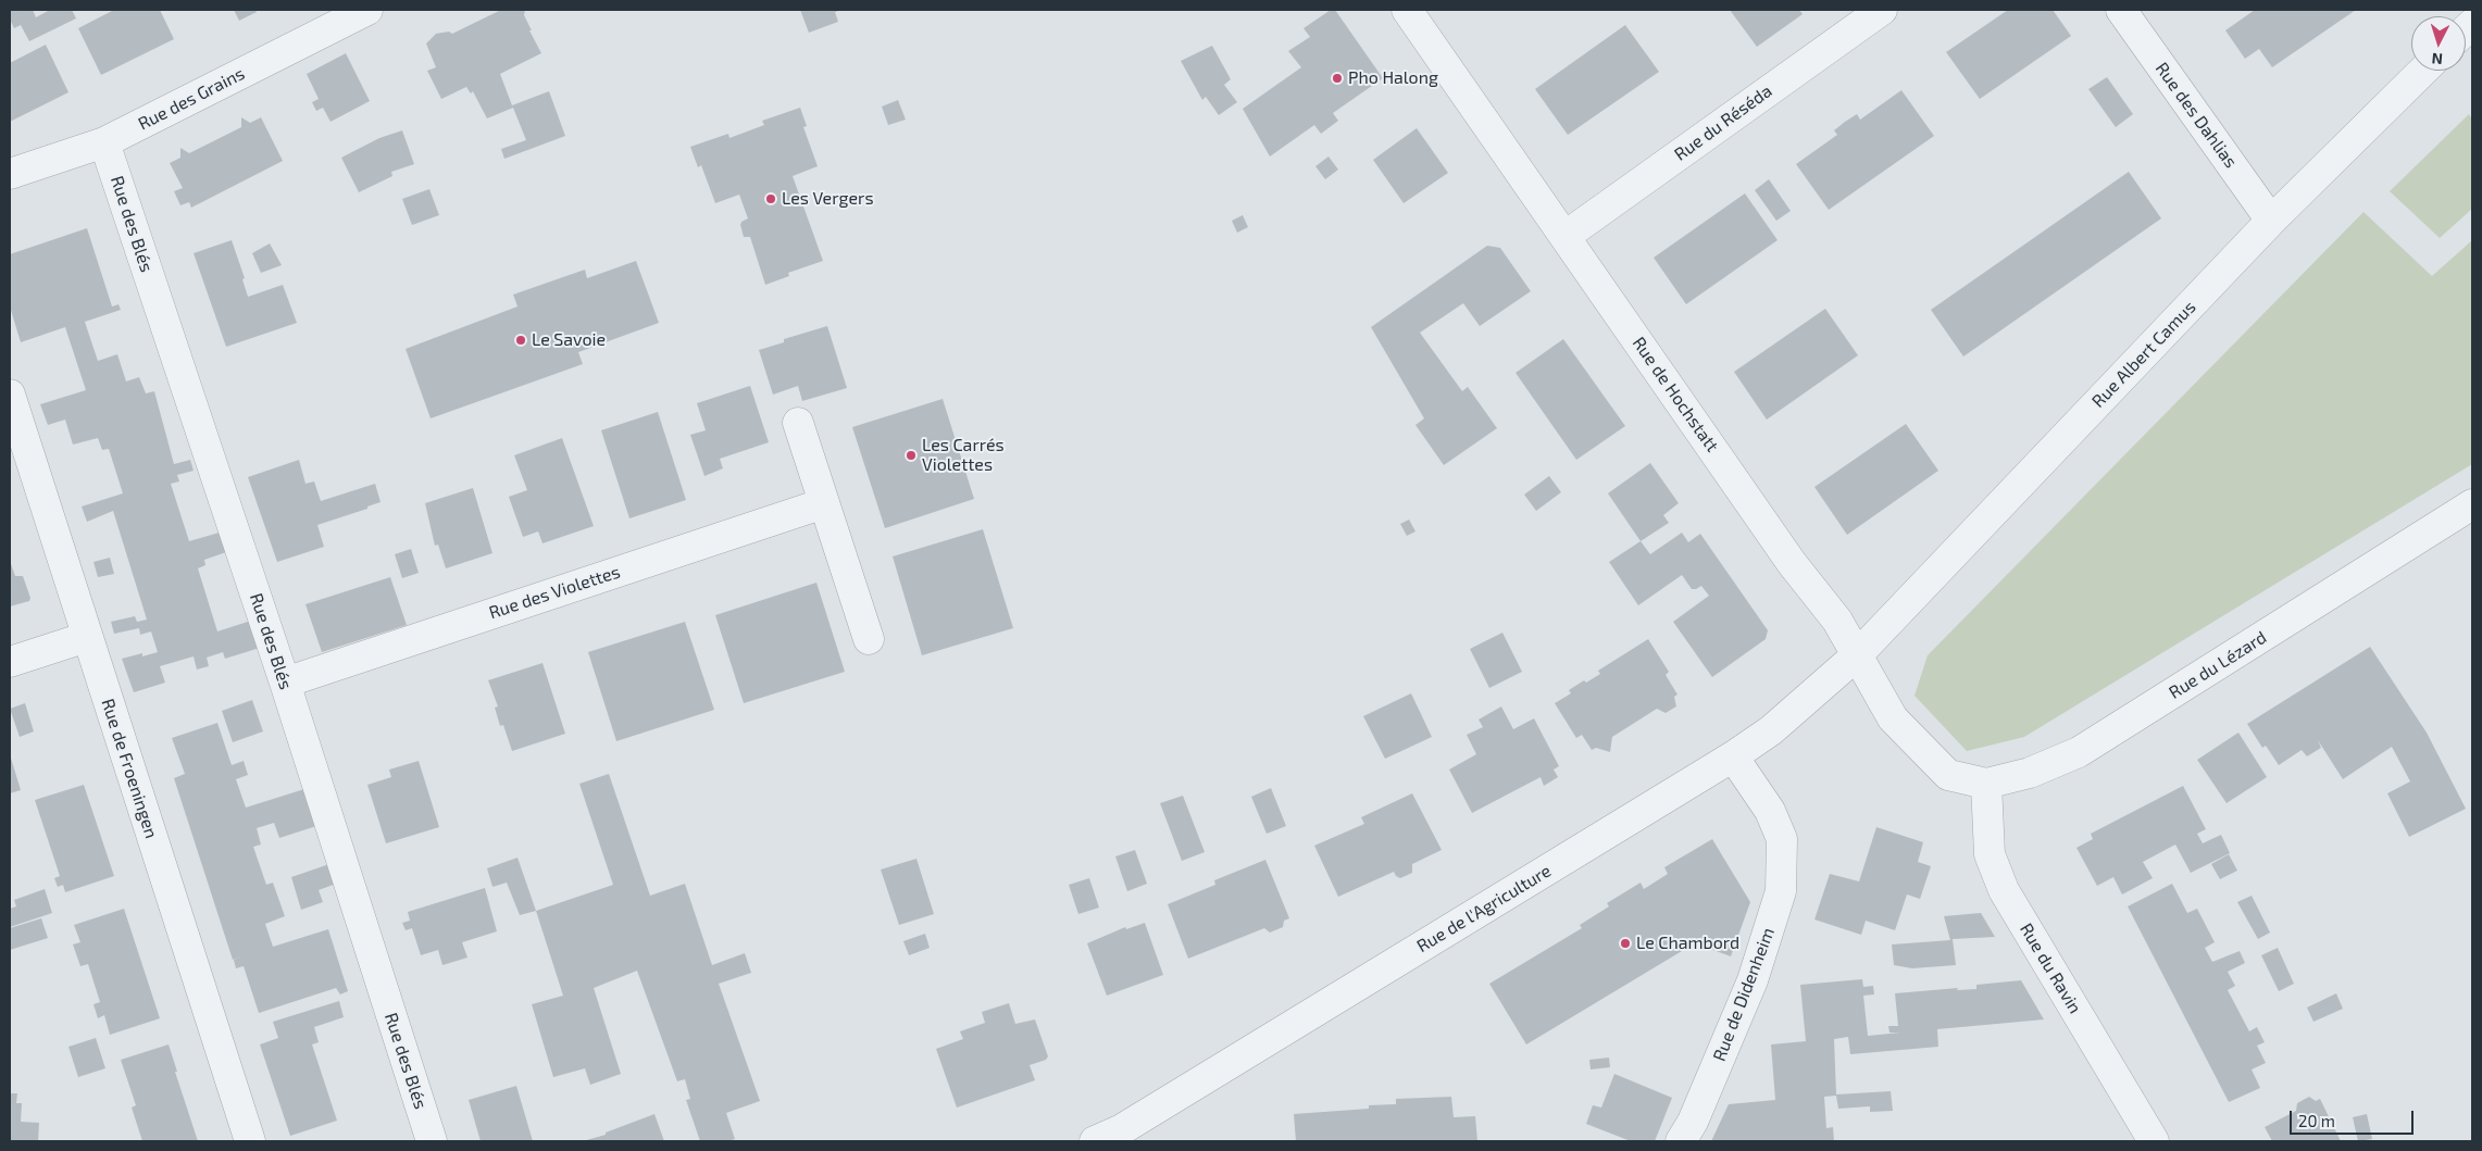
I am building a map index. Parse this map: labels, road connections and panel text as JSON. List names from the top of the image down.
{
  "streets": {
    "street": [
      "Rue des Grains",
      "Rue des Dahlias",
      "Rue du Réséda",
      "Rue des Blés",
      "Rue Albert Camus",
      "Rue de Hochstatt",
      "Rue des Violettes",
      "Rue du Lézard",
      "Rue de Froeningen",
      "Rue de l'Agriculture",
      "Rue du Ravin",
      "Rue de Didenheim"
    ]
  },
  "crossings": [
    ["Rue des Grains", "Rue des Blés"],
    ["Rue des Dahlias", "Rue Albert Camus"],
    ["Rue du Réséda", "Rue de Hochstatt"],
    ["Rue des Blés", "Rue des Violettes"],
    ["Rue Albert Camus", "Rue de Hochstatt"],
    ["Rue Albert Camus", "Rue de l'Agriculture"],
    ["Rue de Hochstatt", "Rue du Lézard"],
    ["Rue de Hochstatt", "Rue de l'Agriculture"],
    ["Rue du Lézard", "Rue du Ravin"],
    ["Rue de l'Agriculture", "Rue de Didenheim"]
  ],
  "places": [
    "Pho Halong",
    "Les Vergers",
    "Le Savoie",
    "Les Carrés Violettes",
    "Le Chambord"
  ],
  "scale_bar": "20 m",
  "north": "bottom"
}
